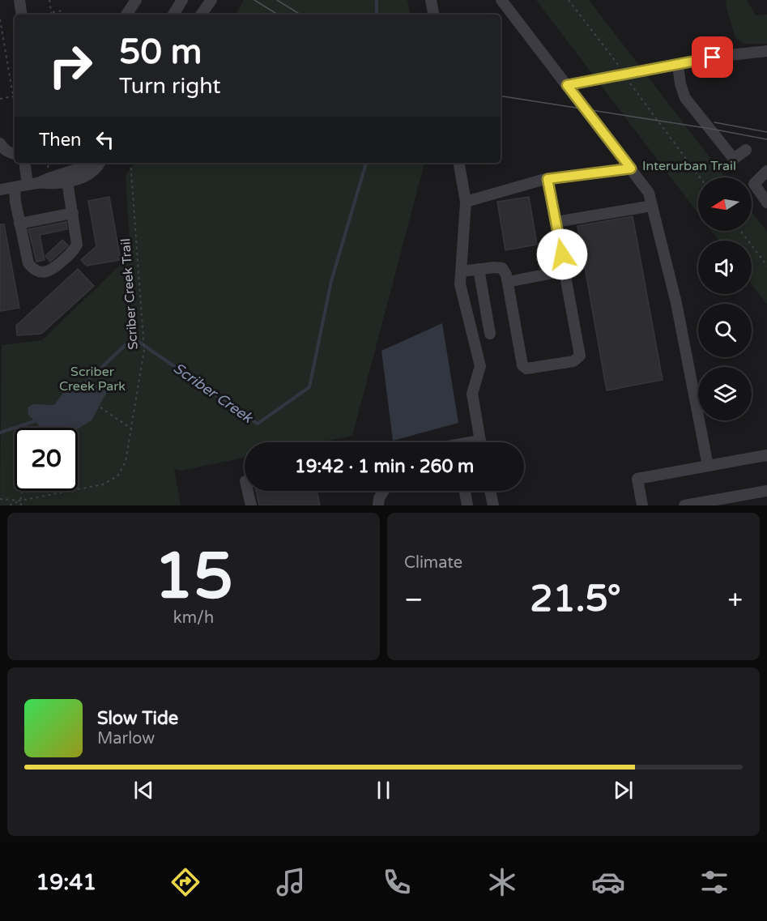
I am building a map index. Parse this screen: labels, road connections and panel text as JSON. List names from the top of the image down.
{
  "streets": {
    "path": ["Scriber Creek Trail"]
  },
  "water": ["Scriber Creek"],
  "parks": ["Interurban Trail", "Scriber Creek Park"],
  "north": "left",
  "page": {
    "turn": ["50 m", "Turn right"],
    "then": "Then",
    "limit": "20",
    "trip": "19:42 · 1 min · 260 m",
    "tile": [
      ["15", "km/h"],
      "Climate"
    ],
    "heat": ["−", "21.5°", "+"],
    "song": ["Slow Tide", "Marlow"],
    "tabs": "19:41"
  }
}
